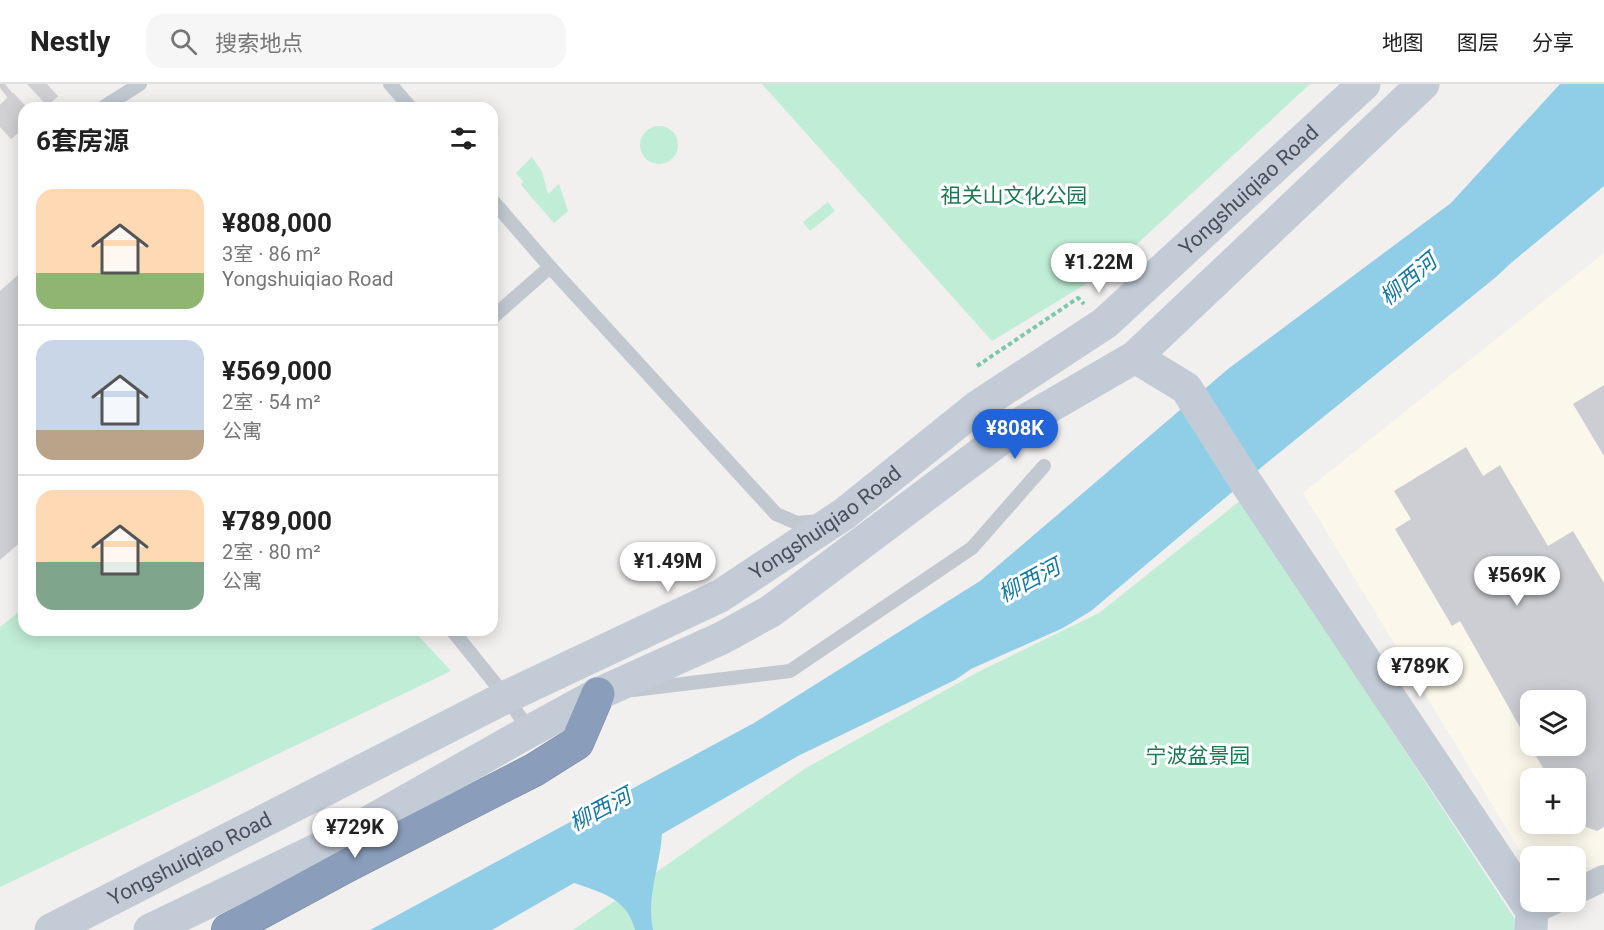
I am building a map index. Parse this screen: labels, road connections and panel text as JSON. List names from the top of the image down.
{
  "streets": {
    "main road": ["Yongshuiqiao Road"]
  },
  "water": ["柳西河"],
  "parks": ["祖关山文化公园", "宁波盆景园"],
  "page": {
    "header": "Nestly",
    "search": "搜索地点",
    "nav": ["地图", "图层", "分享"],
    "heading": "6套房源",
    "list": [
      {
        "name": "¥808,000",
        "note": "3室 · 86 m² · Yongshuiqiao Road"
      },
      {
        "name": "¥569,000",
        "note": "2室 · 54 m² · 公寓"
      },
      {
        "name": "¥789,000",
        "note": "2室 · 80 m² · 公寓"
      }
    ],
    "price": [
      "¥1.22M",
      "¥808K",
      "¥1.49M",
      "¥569K",
      "¥789K",
      "¥729K"
    ],
    "map_buttons": ["+", "−"]
  }
}
